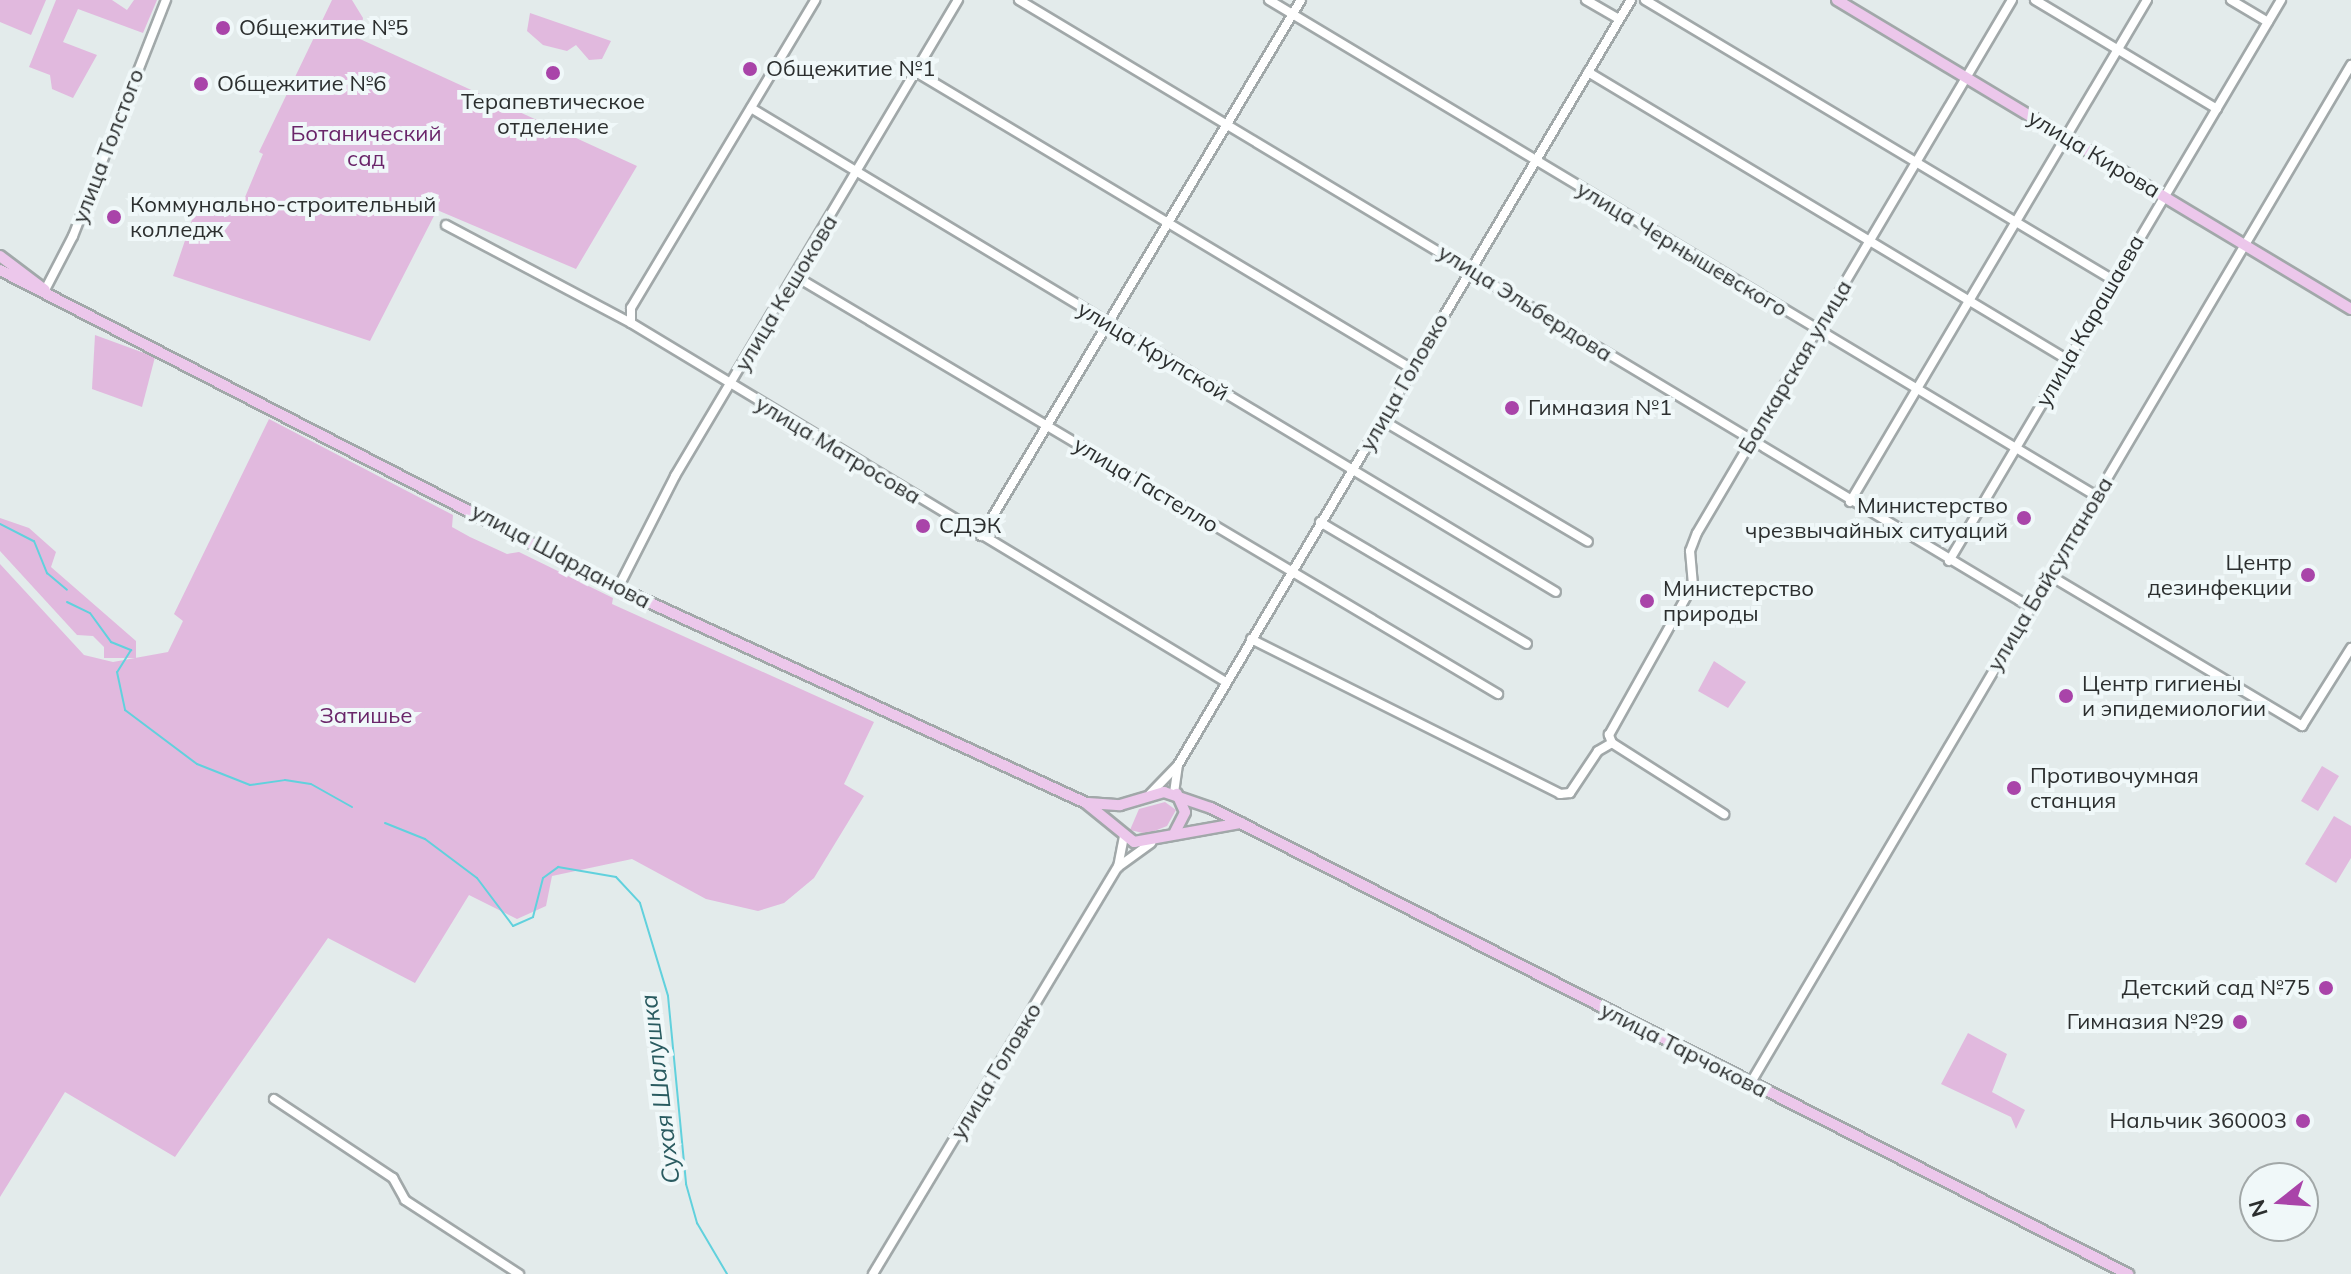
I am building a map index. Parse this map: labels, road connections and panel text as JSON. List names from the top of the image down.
{
  "streets": {
    "main road": ["улица Кирова", "улица Шарданова", "улица Тарчокова"],
    "street": [
      "улица Толстого",
      "улица Чернышевского",
      "улица Кешокова",
      "улица Эльбердова",
      "улица Карашаева",
      "улица Крупской",
      "Балкарская улица",
      "улица Головко",
      "улица Матросова",
      "улица Гастелло",
      "улица Байсултанова"
    ]
  },
  "crossings": [
    ["улица Толстого", "улица Шарданова"],
    ["улица Кирова", "улица Карашаева"],
    ["улица Кирова", "Балкарская улица"],
    ["улица Кирова", "улица Байсултанова"],
    ["улица Чернышевского", "улица Карашаева"],
    ["улица Чернышевского", "Балкарская улица"],
    ["улица Чернышевского", "улица Головко"],
    ["улица Чернышевского", "улица Байсултанова"],
    ["улица Кешокова", "улица Крупской"],
    ["улица Кешокова", "улица Матросова"],
    ["улица Кешокова", "улица Гастелло"],
    ["улица Кешокова", "улица Шарданова"],
    ["улица Эльбердова", "улица Карашаева"],
    ["улица Эльбердова", "Балкарская улица"],
    ["улица Эльбердова", "улица Головко"],
    ["улица Эльбердова", "улица Байсултанова"],
    ["улица Крупской", "улица Головко"],
    ["улица Головко", "улица Матросова"],
    ["улица Головко", "улица Гастелло"],
    ["улица Байсултанова", "улица Тарчокова"]
  ],
  "water": ["Сухая Шалушка"],
  "parks": ["Ботанический сад", "Затишье"],
  "places": [
    "Общежитие №5",
    "Общежитие №1",
    "Терапевтическое отделение",
    "Общежитие №6",
    "Коммунально-строительный колледж",
    "Гимназия №1",
    "Министерство чрезвычайных ситуаций",
    "СДЭК",
    "Центр дезинфекции",
    "Министерство природы",
    "Центр гигиены и эпидемиологии",
    "Противочумная станция",
    "Детский сад №75",
    "Гимназия №29",
    "Нальчик 360003"
  ],
  "north": "left"
}
